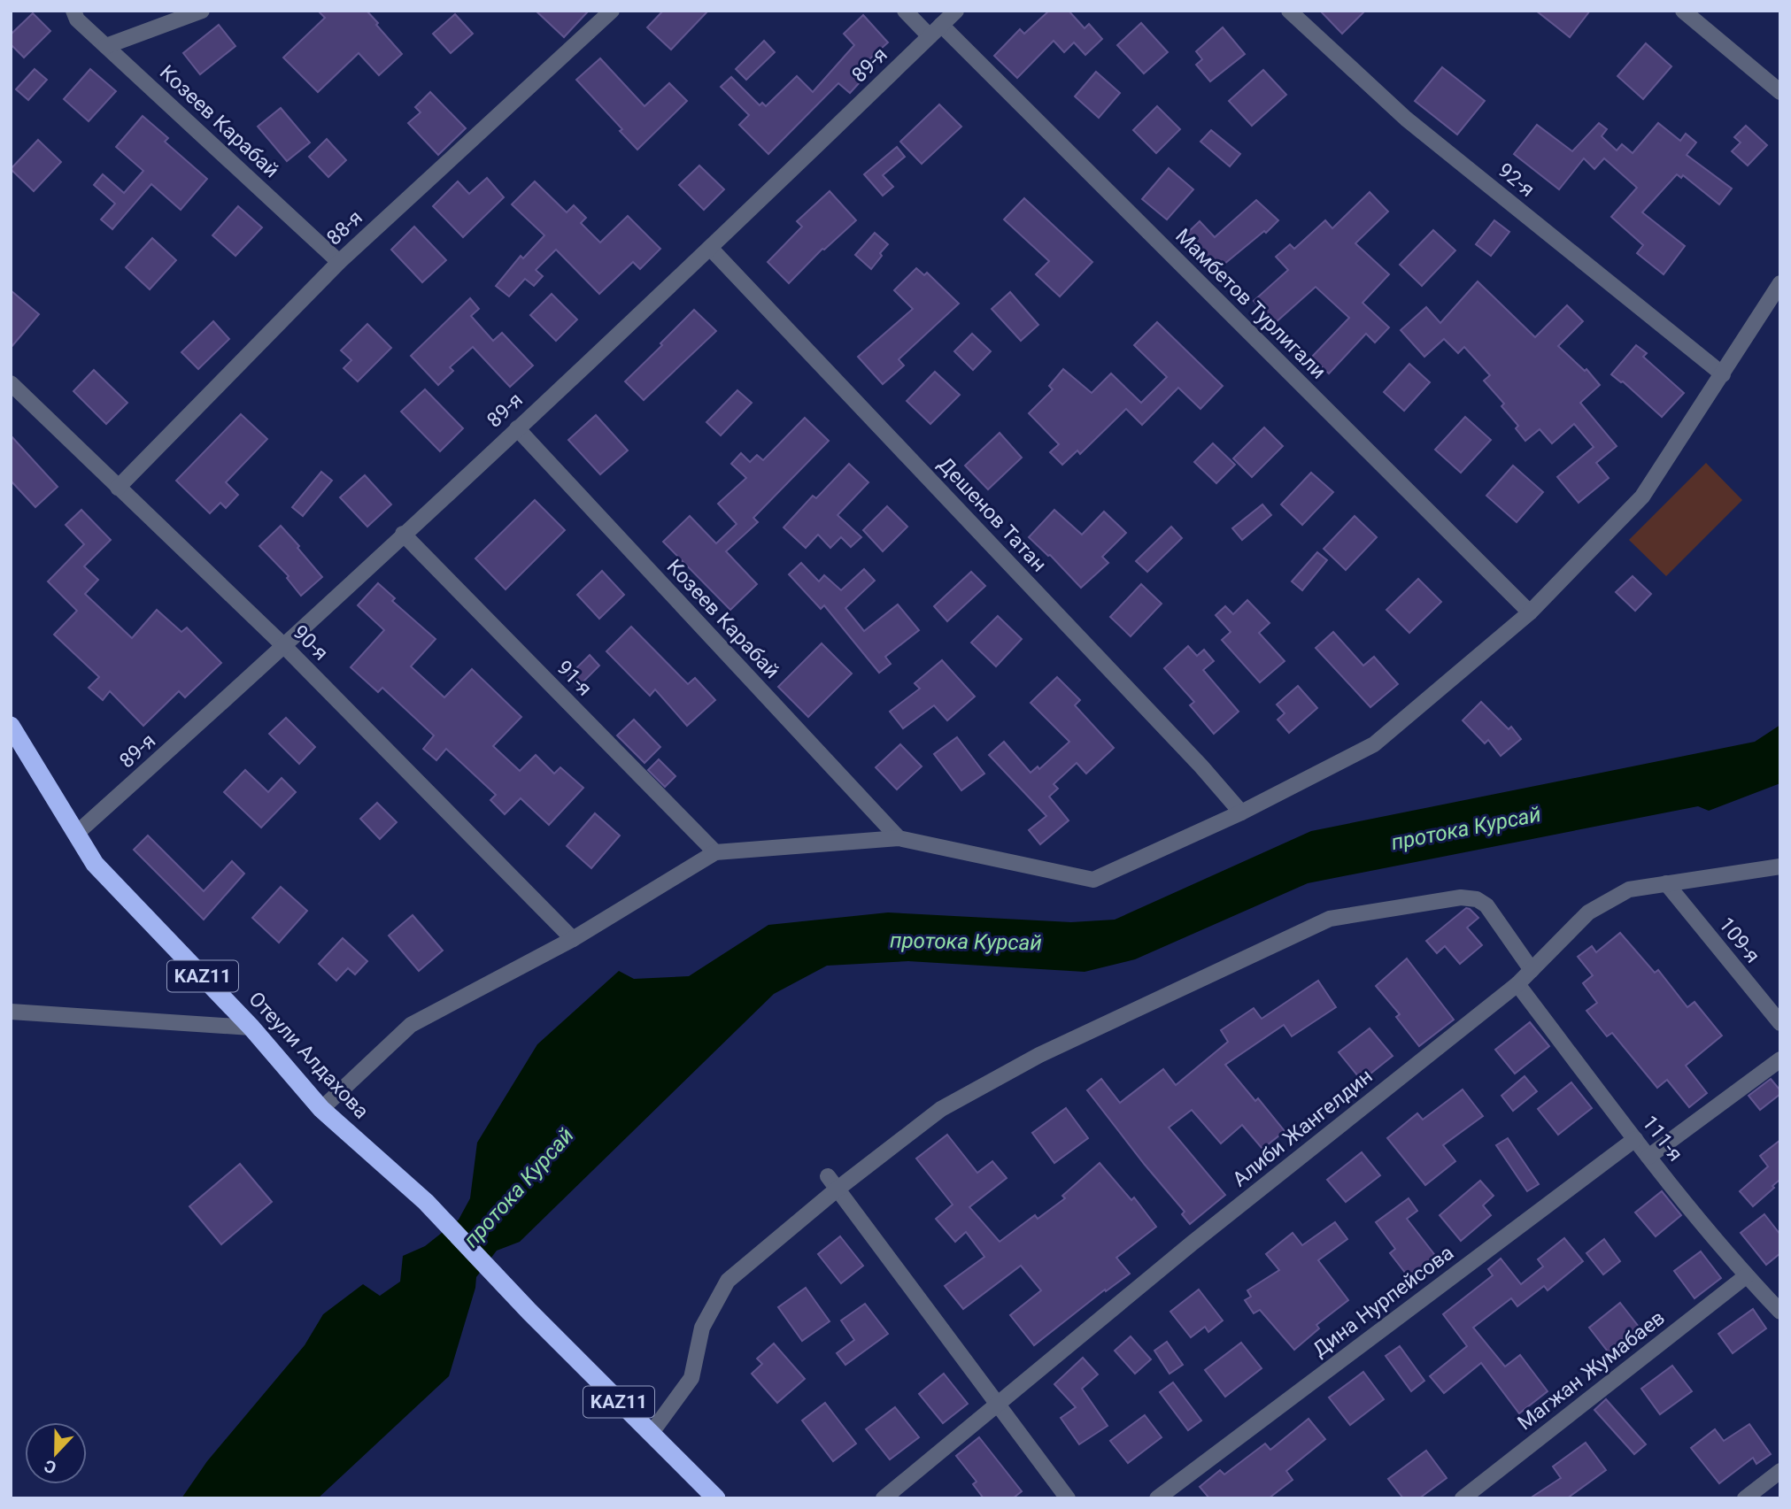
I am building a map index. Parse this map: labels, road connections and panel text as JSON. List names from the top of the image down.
{
  "streets": {
    "highway": ["KAZ11", "Отеули Алдахова"],
    "street": [
      "89-я",
      "Козеев Карабай",
      "92-я",
      "88-я",
      "Мамбетов Турлигали",
      "Дешенов Татан",
      "90-я",
      "91-я",
      "109-я",
      "Алиби Жангелдин",
      "111-я",
      "Дина Нурпейсова",
      "Магжан Жумабаев"
    ]
  },
  "crossings": [
    ["89-я", "Козеев Карабай"],
    ["89-я", "Мамбетов Турлигали"],
    ["89-я", "Дешенов Татан"],
    ["89-я", "90-я"],
    ["89-я", "91-я"],
    ["89-я", "Отеули Алдахова"],
    ["Козеев Карабай", "88-я"],
    ["88-я", "90-я"],
    ["109-я", "Алиби Жангелдин"],
    ["KAZ11", "Отеули Алдахова"],
    ["Алиби Жангелдин", "111-я"],
    ["111-я", "Дина Нурпейсова"],
    ["111-я", "Магжан Жумабаев"]
  ],
  "water": ["протока Курсай"],
  "north": "bottom"
}
